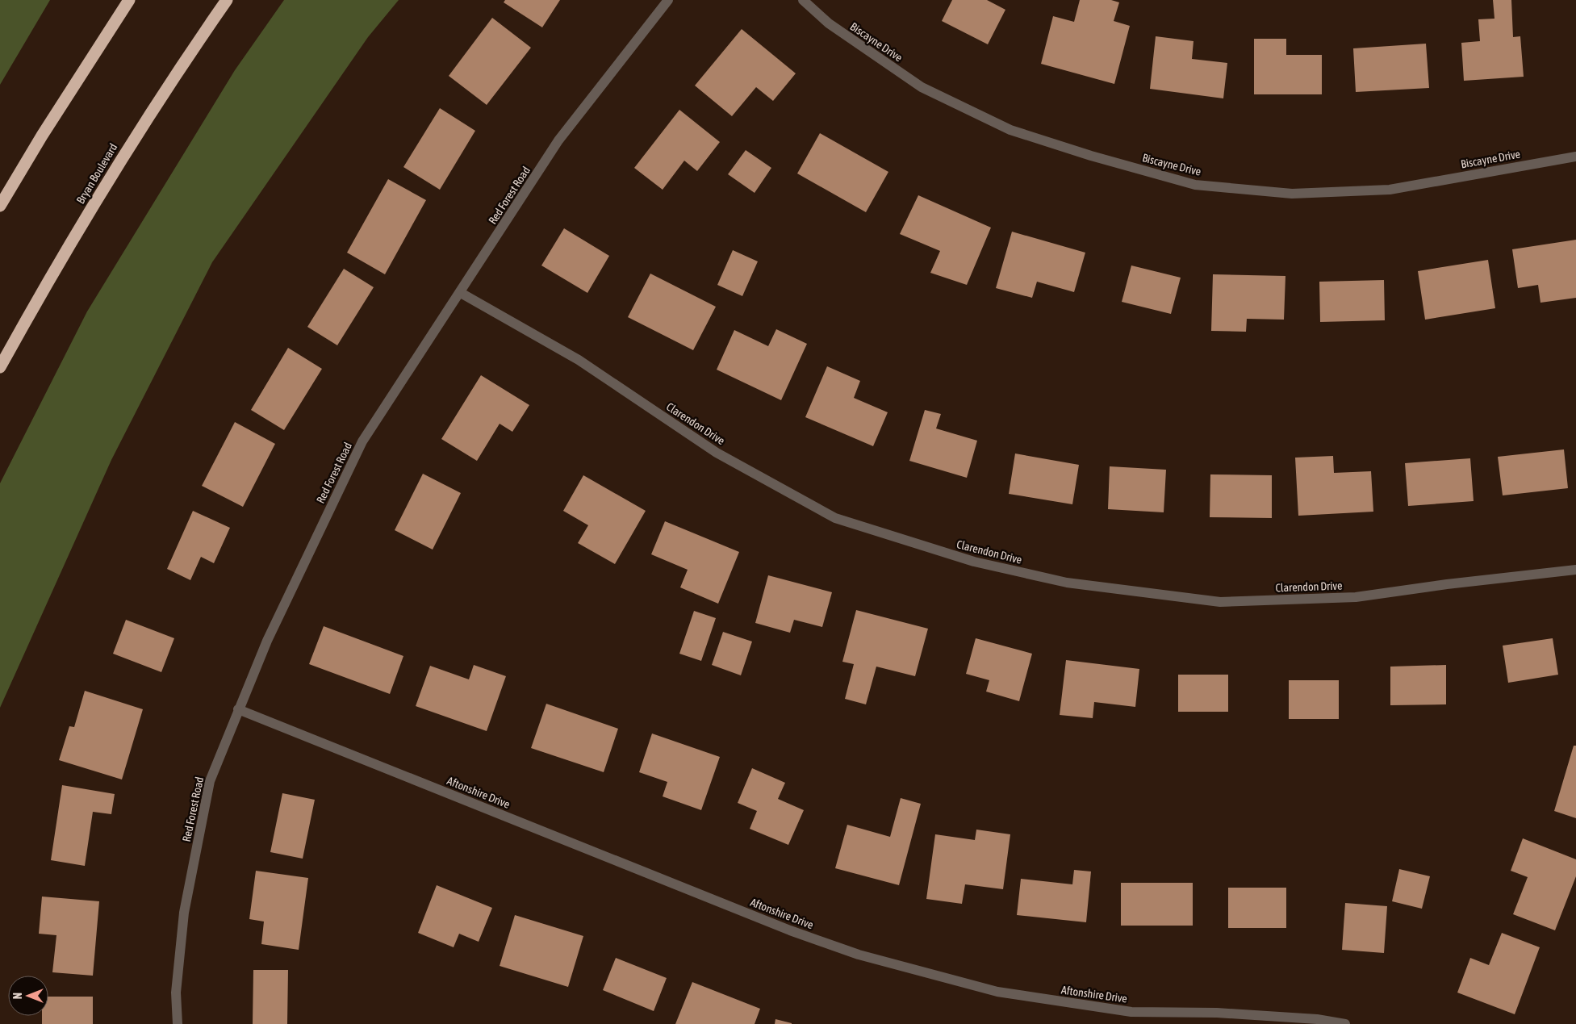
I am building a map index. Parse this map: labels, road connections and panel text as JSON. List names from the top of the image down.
{
  "streets": {
    "highway": ["Bryan Boulevard"],
    "street": [
      "Biscayne Drive",
      "Red Forest Road",
      "Clarendon Drive",
      "Aftonshire Drive"
    ]
  },
  "crossings": [
    ["Red Forest Road", "Clarendon Drive"],
    ["Red Forest Road", "Aftonshire Drive"]
  ],
  "north": "left"
}
